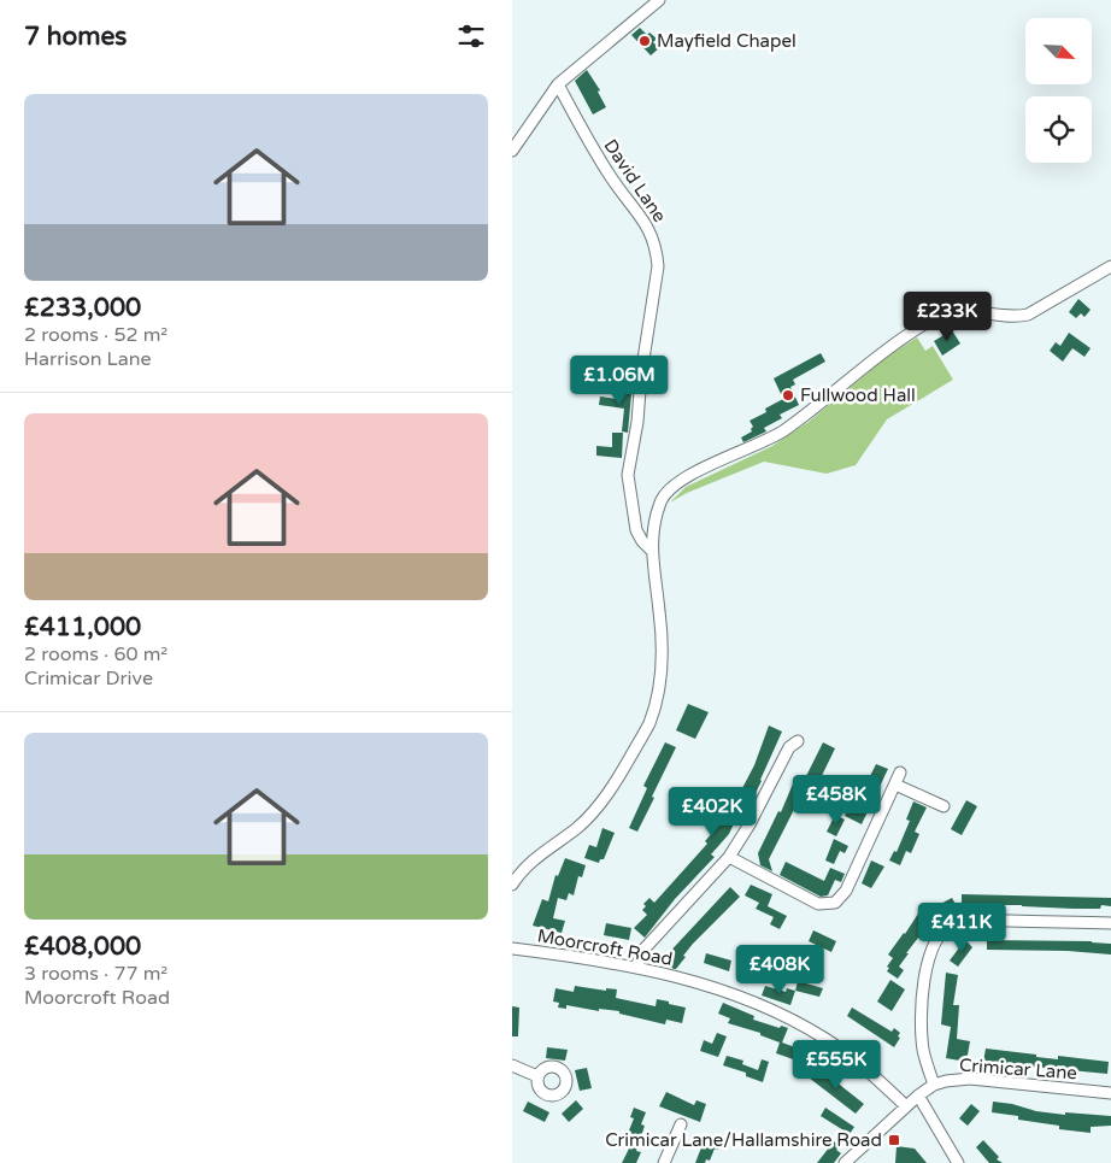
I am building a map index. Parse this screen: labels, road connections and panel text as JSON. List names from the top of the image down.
{
  "streets": {
    "street": ["David Lane", "Moorcroft Road", "Crimicar Lane"]
  },
  "crossings": [
    ["Moorcroft Road", "Crimicar Lane"]
  ],
  "places": {
    "other": ["Mayfield Chapel", "Fullwood Hall"],
    "transit": ["Crimicar Lane/Hallamshire Road"]
  },
  "north": "bottom right",
  "page": {
    "heading": "7 homes",
    "list": [
      {
        "name": "£233,000",
        "note": "2 rooms · 52 m² · Harrison Lane"
      },
      {
        "name": "£411,000",
        "note": "2 rooms · 60 m² · Crimicar Drive"
      },
      {
        "name": "£408,000",
        "note": "3 rooms · 77 m² · Moorcroft Road"
      }
    ],
    "price": [
      "£233K",
      "£1.06M",
      "£458K",
      "£402K",
      "£411K",
      "£408K",
      "£555K"
    ]
  }
}
